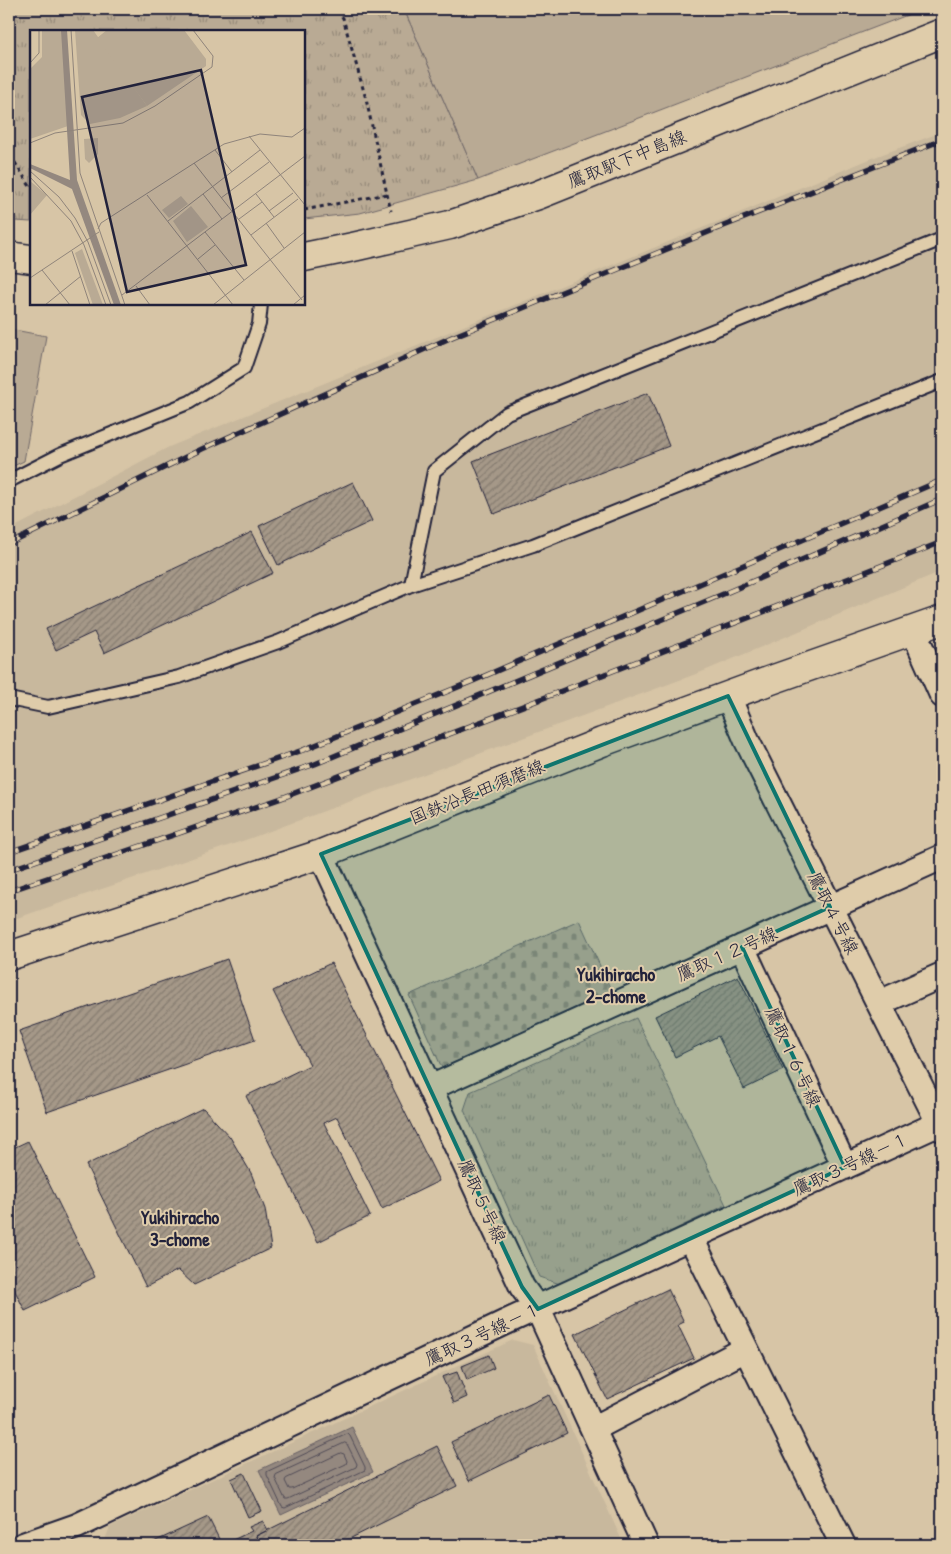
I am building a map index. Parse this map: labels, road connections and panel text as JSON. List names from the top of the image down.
{
  "streets": {
    "street": [
      "鷹取駅下中島線",
      "国鉄沿長田須磨線",
      "鷹取４号線",
      "鷹取１２号線",
      "鷹取１６号線",
      "鷹取３号線－１",
      "鷹取５号線"
    ]
  },
  "crossings": [
    ["国鉄沿長田須磨線", "鷹取４号線"],
    ["国鉄沿長田須磨線", "鷹取５号線"],
    ["鷹取４号線", "鷹取１２号線"],
    ["鷹取４号線", "鷹取３号線－１"],
    ["鷹取１２号線", "鷹取１６号線"],
    ["鷹取１２号線", "鷹取５号線"],
    ["鷹取１６号線", "鷹取３号線－１"],
    ["鷹取３号線－１", "鷹取５号線"]
  ],
  "districts": ["Yukihiracho 2-chome", "Yukihiracho 3-chome"]
}
